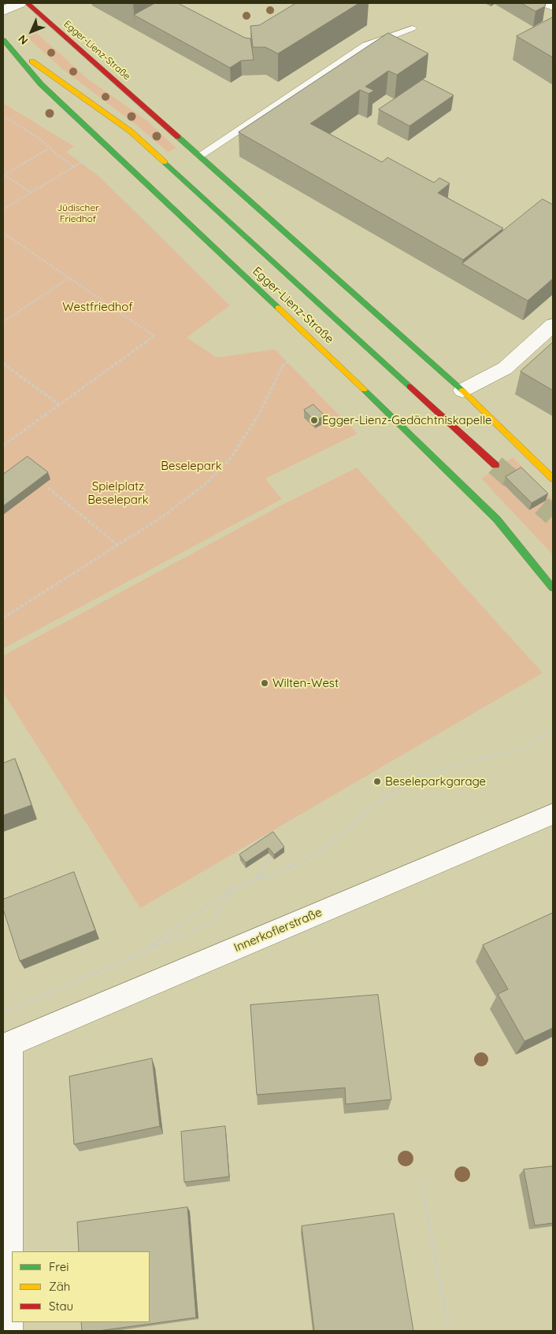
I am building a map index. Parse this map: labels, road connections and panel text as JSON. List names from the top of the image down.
{
  "streets": {
    "main road": ["Egger-Lienz-Straße"],
    "street": ["Innerkoflerstraße"]
  },
  "parks": [
    "Jüdischer Friedhof",
    "Westfriedhof",
    "Beselepark",
    "Spielplatz Beselepark"
  ],
  "places": ["Egger-Lienz-Gedächtniskapelle", "Wilten-West", "Beseleparkgarage"],
  "legend": ["Frei", "Zäh", "Stau"],
  "north": "bottom left"
}
